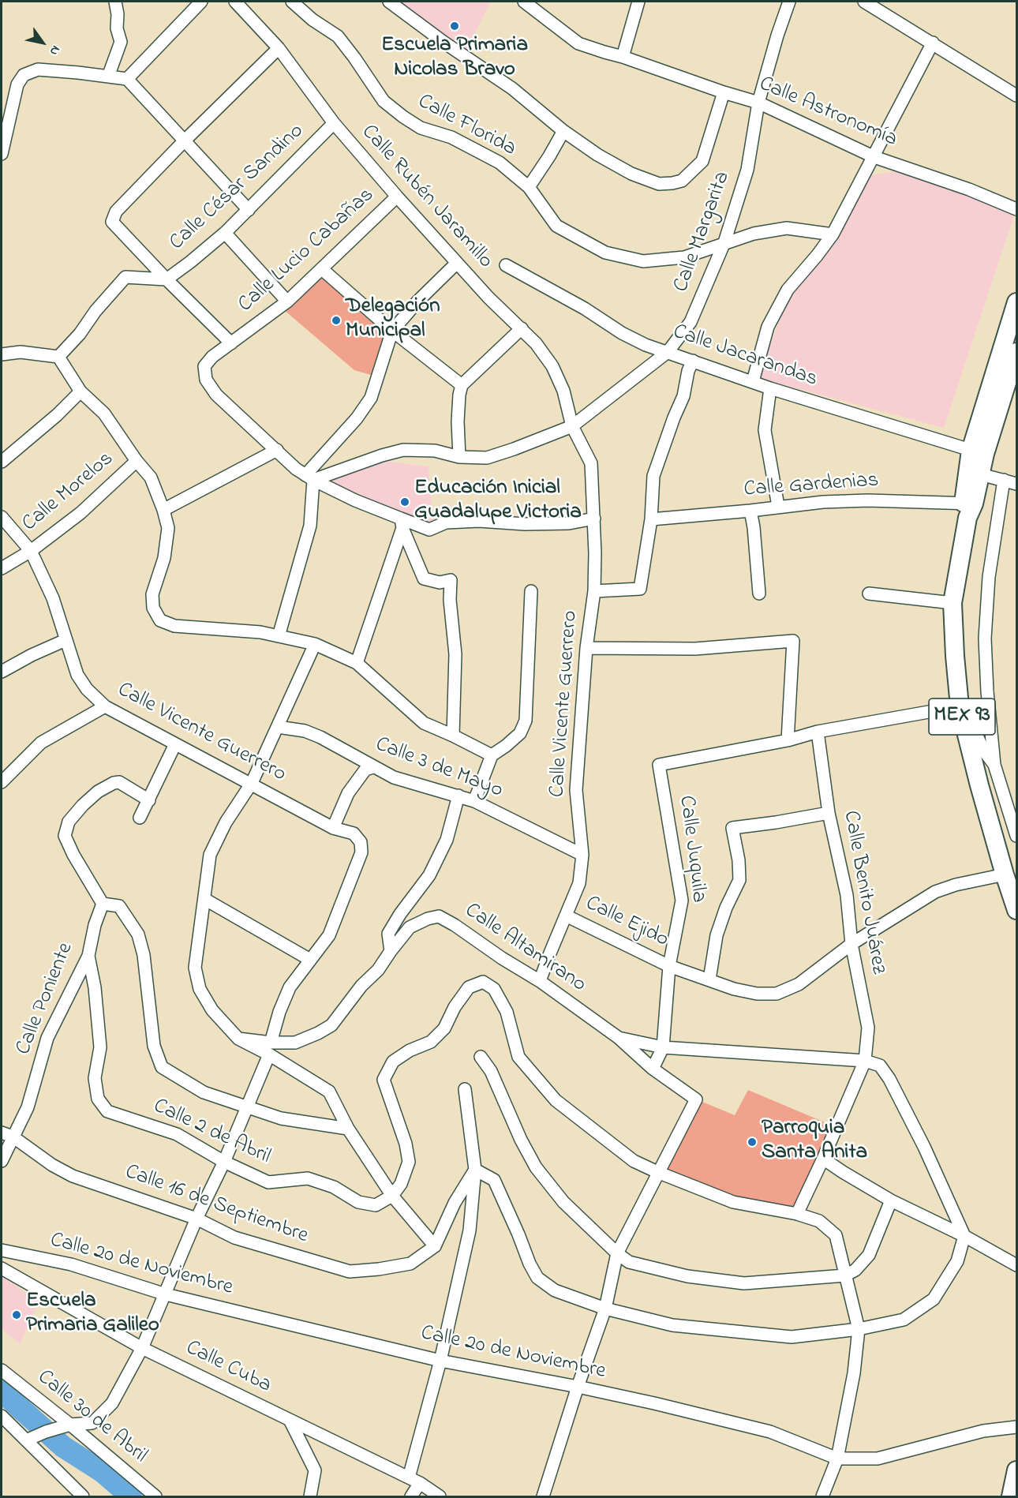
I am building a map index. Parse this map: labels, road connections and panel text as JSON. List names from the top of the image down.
{
  "streets": {
    "main road": ["MEX 93"],
    "street": [
      "Calle Astronomía",
      "Calle Florida",
      "Calle César Sandino",
      "Calle Rubén Jaramillo",
      "Calle Margarita",
      "Calle Lucio Cabañas",
      "Calle Jacarandas",
      "Calle Gardenias",
      "Calle Morelos",
      "Calle Vicente Guerrero",
      "Calle 3 de Mayo",
      "Calle Juquila",
      "Calle Benito Juárez",
      "Calle Ejido",
      "Calle Altamirano",
      "Calle Poniente",
      "Calle 2 de Abril",
      "Calle 16 de Septiembre",
      "Calle 20 de Noviembre",
      "Calle Cuba",
      "Calle 30 de Abril"
    ]
  },
  "crossings": [
    ["Calle Astronomía", "Calle Margarita"],
    ["Calle Florida", "Calle Margarita"],
    ["Calle César Sandino", "Calle Rubén Jaramillo"],
    ["Calle Rubén Jaramillo", "Calle Margarita"],
    ["Calle Rubén Jaramillo", "Calle Lucio Cabañas"],
    ["Calle Rubén Jaramillo", "Calle Vicente Guerrero"],
    ["Calle Margarita", "Calle Jacarandas"],
    ["Calle Margarita", "Calle Vicente Guerrero"],
    ["Calle Lucio Cabañas", "Calle Vicente Guerrero"],
    ["Calle Jacarandas", "MEX 93"],
    ["Calle Gardenias", "MEX 93"],
    ["Calle Morelos", "Calle Vicente Guerrero"],
    ["Calle Vicente Guerrero", "Calle 3 de Mayo"],
    ["Calle Vicente Guerrero", "Calle Ejido"],
    ["Calle Vicente Guerrero", "Calle Altamirano"],
    ["MEX 93", "Calle Ejido"],
    ["Calle Juquila", "Calle Ejido"],
    ["Calle Benito Juárez", "Calle Ejido"],
    ["Calle Poniente", "Calle 2 de Abril"],
    ["Calle Poniente", "Calle 16 de Septiembre"]
  ],
  "places": [
    "Escuela Primaria Nicolas Bravo",
    "Delegación Municipal",
    "Educación Inicial Guadalupe Victoria",
    "Parroquia Santa Anita",
    "Escuela Primaria Galileo"
  ],
  "north": "bottom right"
}
